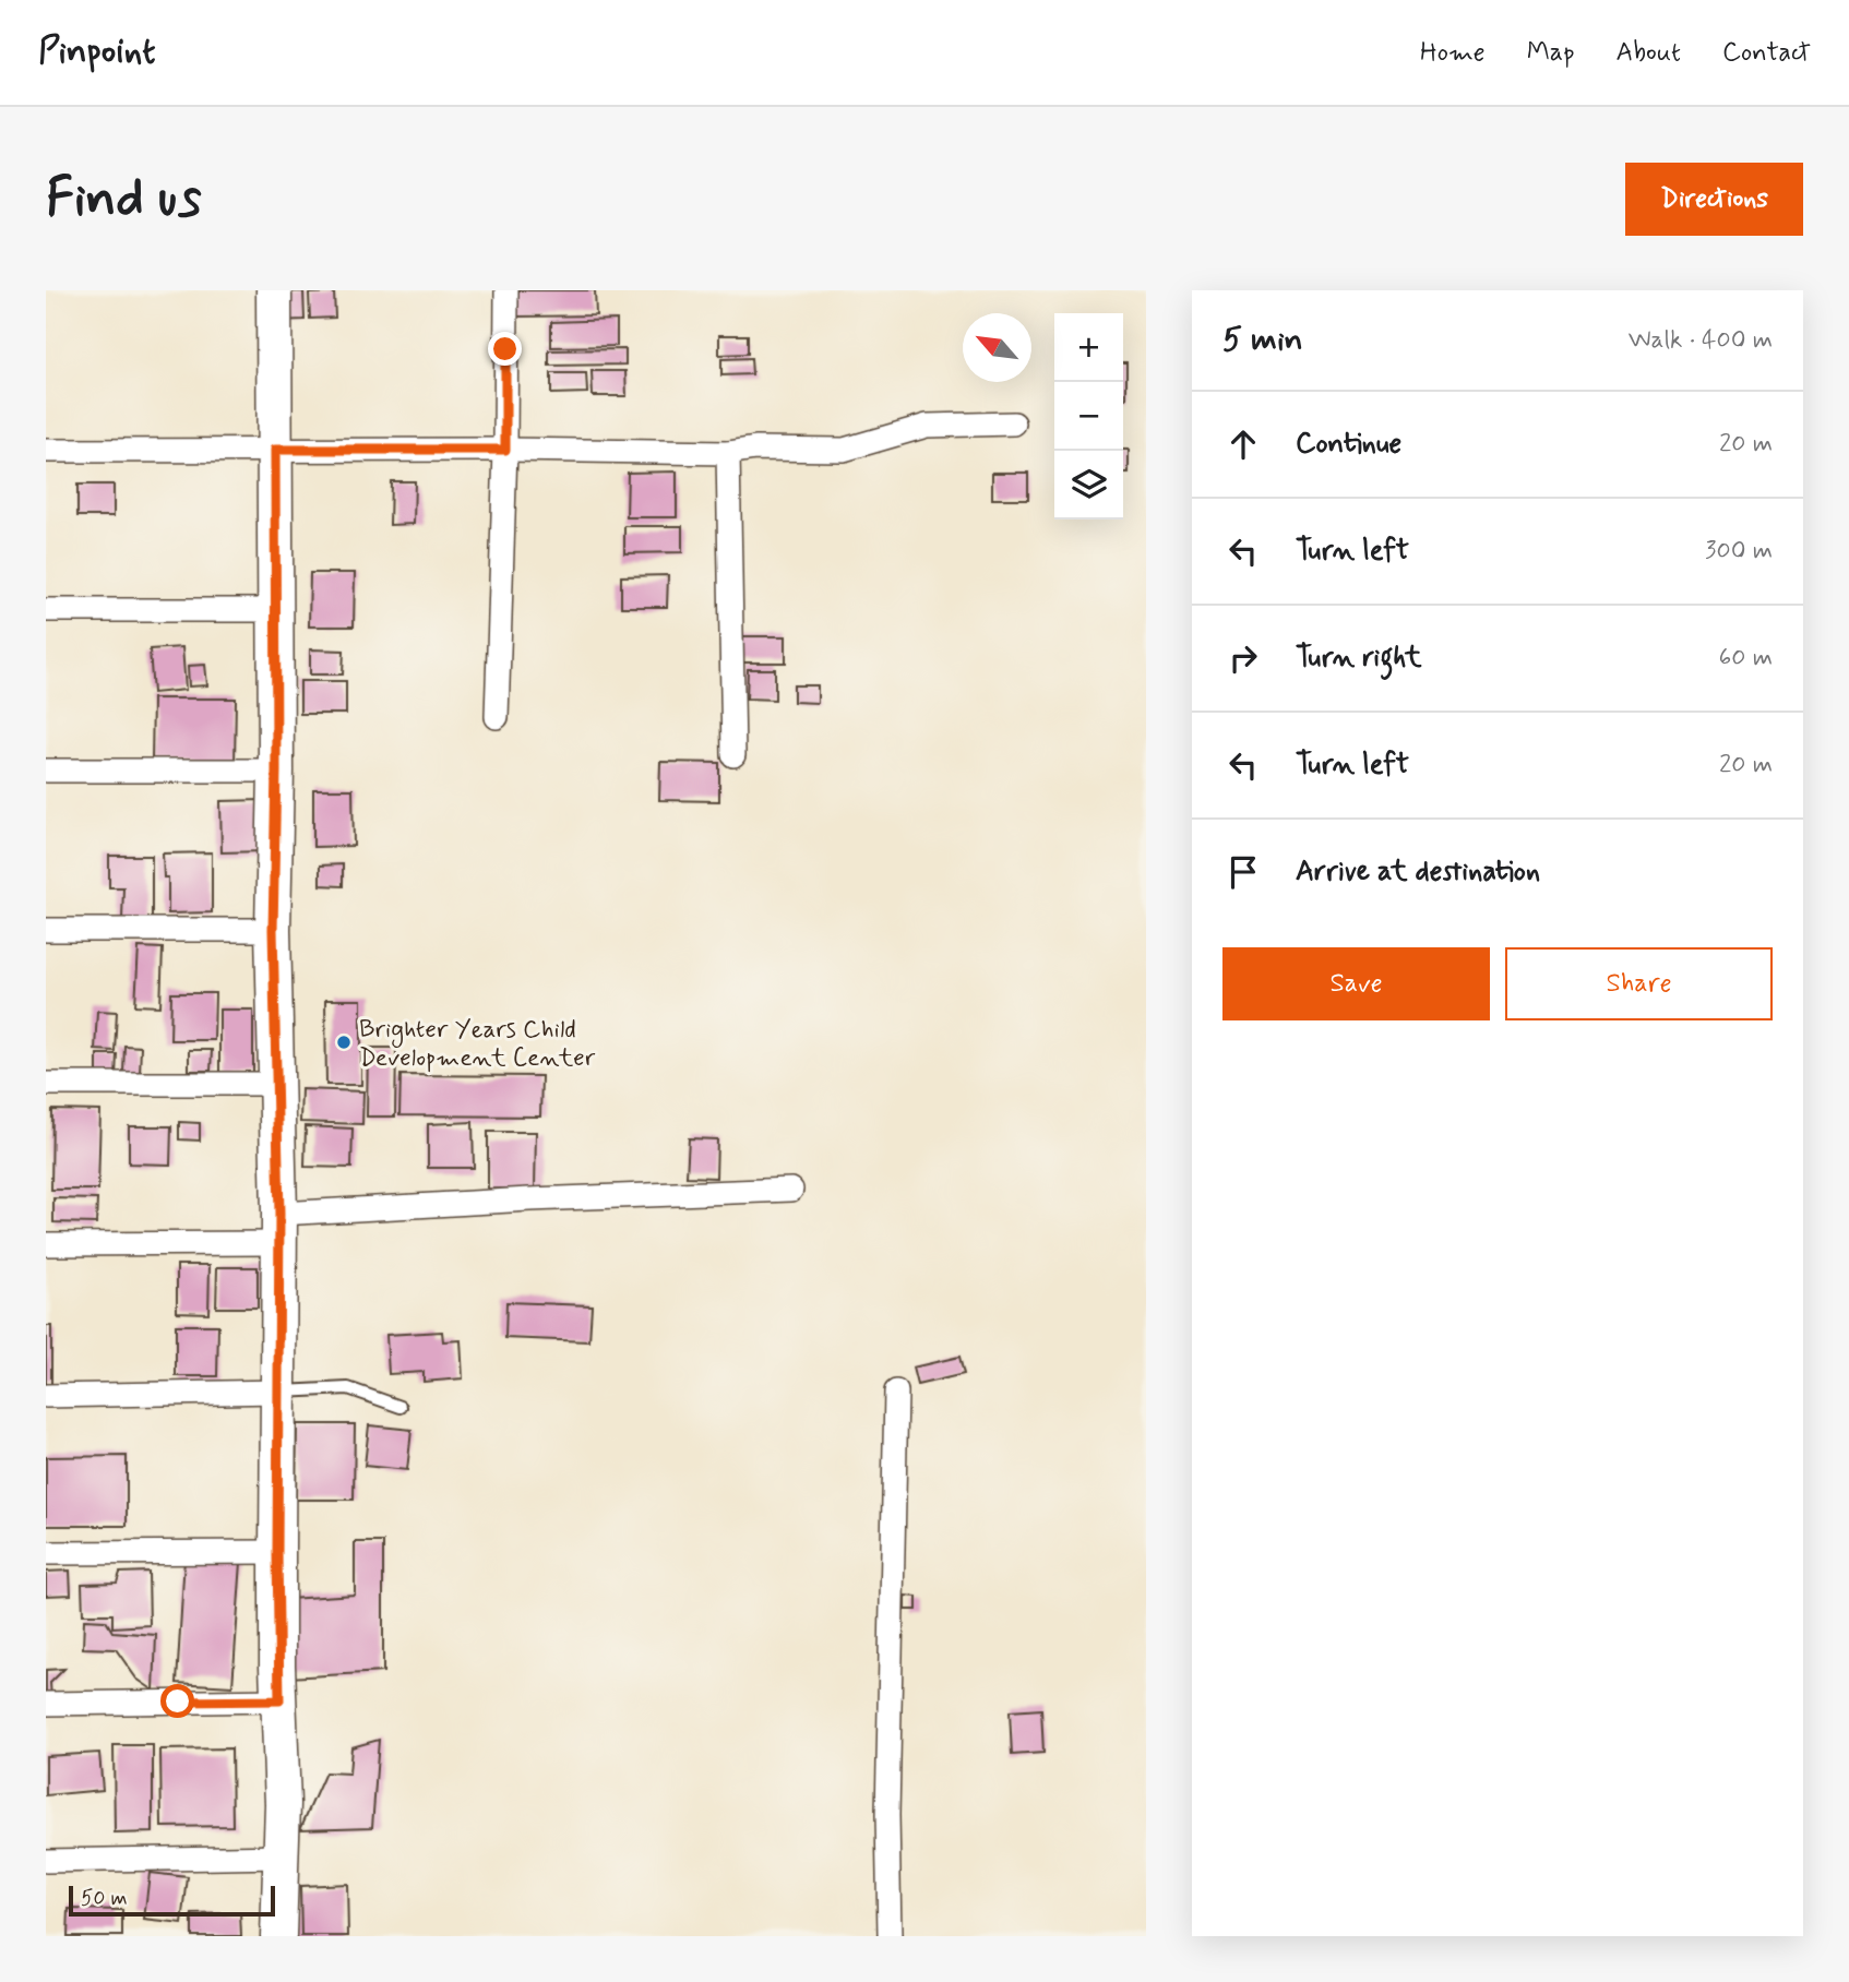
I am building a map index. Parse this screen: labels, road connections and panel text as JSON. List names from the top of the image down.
{
  "places": ["Brighter Years Child Development Center"],
  "scale_bar": "50 m",
  "north": "top left",
  "page": {
    "header": "Pinpoint",
    "nav": [
      "Home",
      "Map",
      "About",
      "Contact"
    ],
    "buttons": [
      "Directions",
      ["Save", "Share"]
    ],
    "title": "Find us",
    "heading": ["5 min", "Walk · 400 m"],
    "map_buttons": ["+", "−"],
    "list": [
      ["Continue", "20 m"],
      ["Turn left", "300 m"],
      ["Turn right", "60 m"],
      ["Turn left", "20 m"],
      "Arrive at destination"
    ],
    "scale": "50 m"
  }
}
